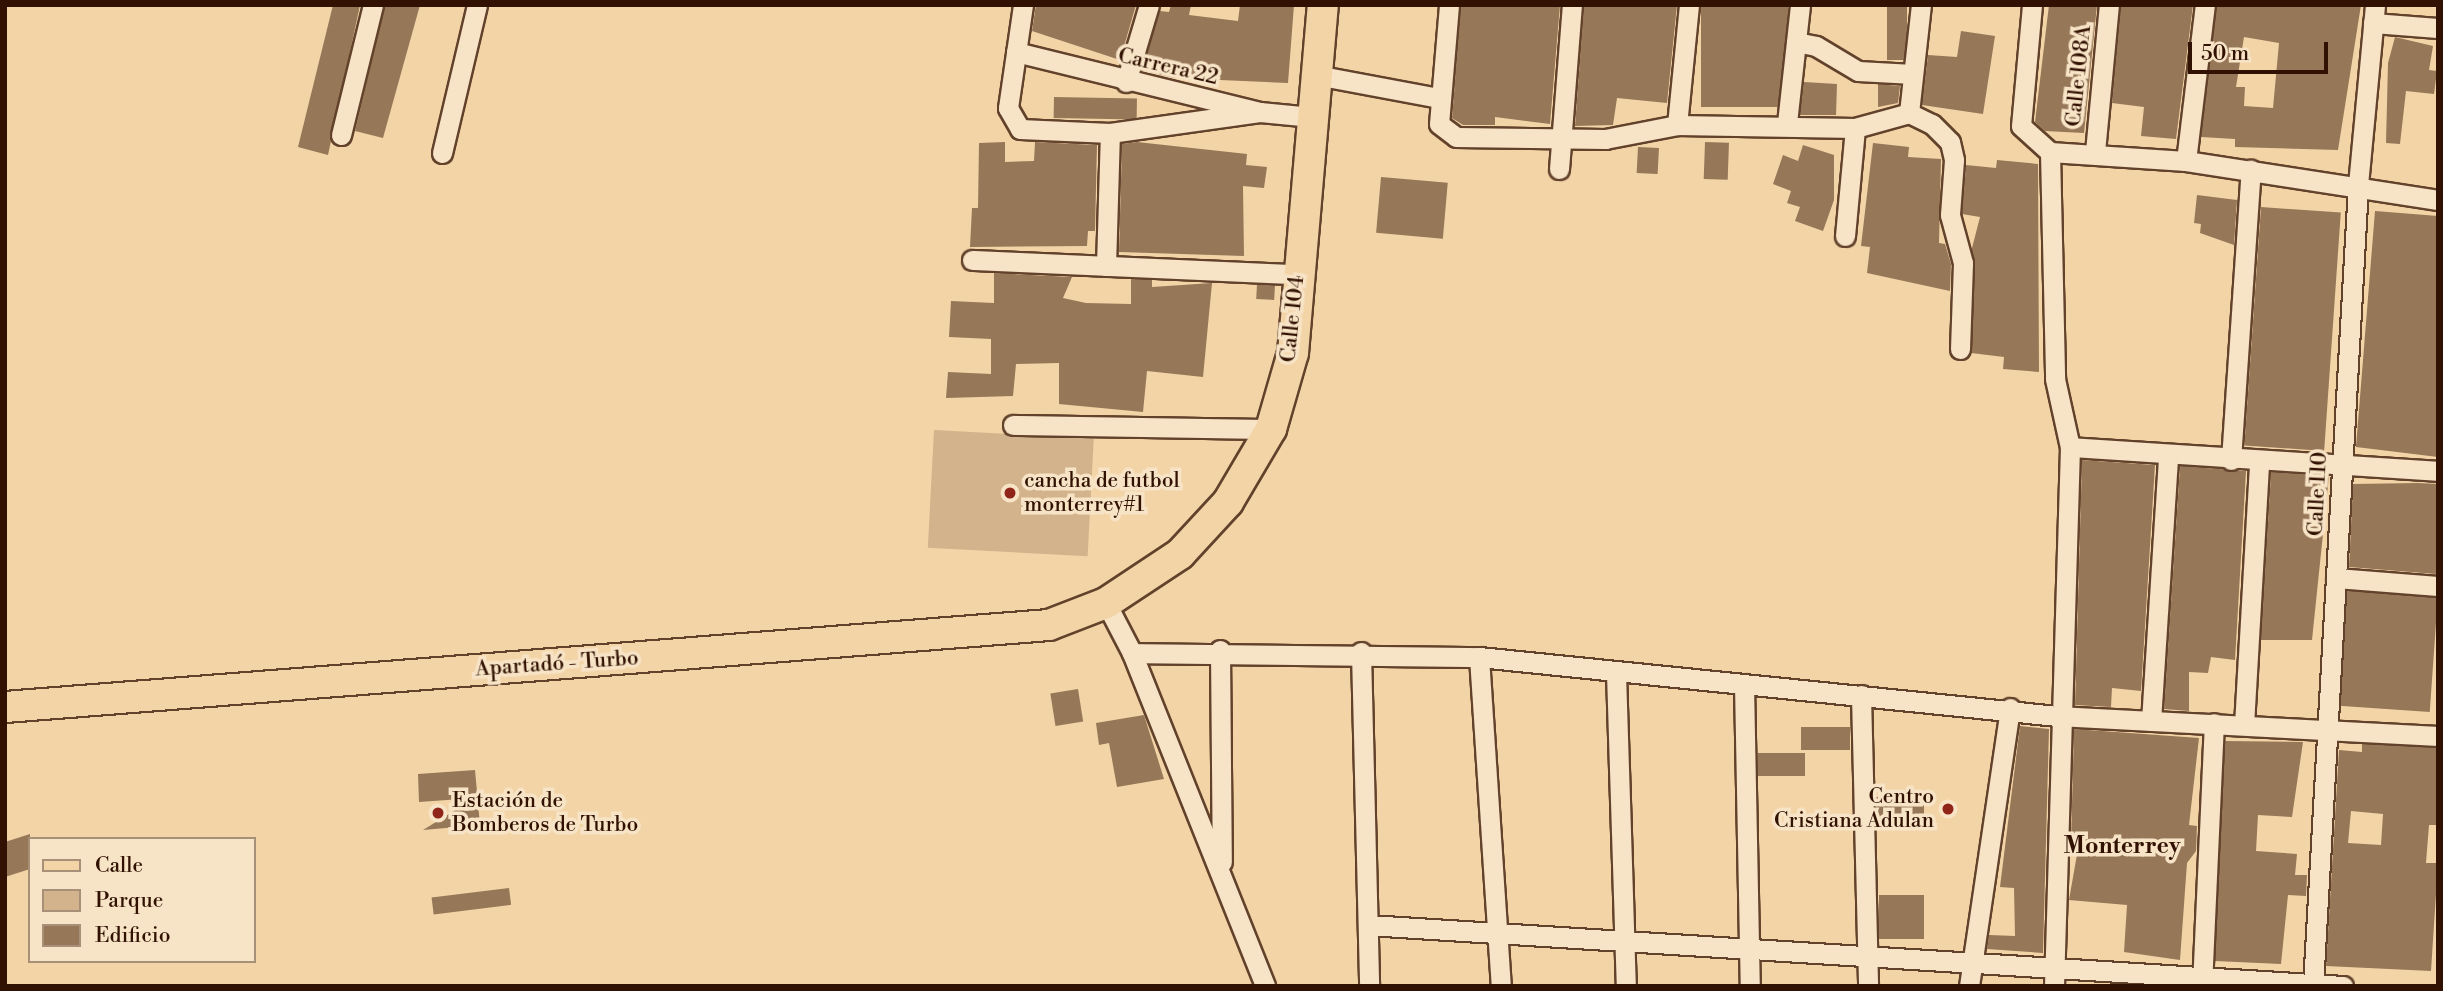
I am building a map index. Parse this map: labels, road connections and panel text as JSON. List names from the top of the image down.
{
  "streets": {
    "main road": ["Calle 104", "Apartadó - Turbo"],
    "street": ["Carrera 22", "Calle 108A", "Calle 110"]
  },
  "crossings": [
    ["Carrera 22", "Calle 104"],
    ["Calle 104", "Apartadó - Turbo"]
  ],
  "districts": ["Monterrey"],
  "places": ["cancha de futbol monterrey#1", "Centro Cristiana Adulan", "Estación de Bomberos de Turbo"],
  "legend": ["Calle", "Parque", "Edificio"],
  "scale_bar": "50 m"
}
